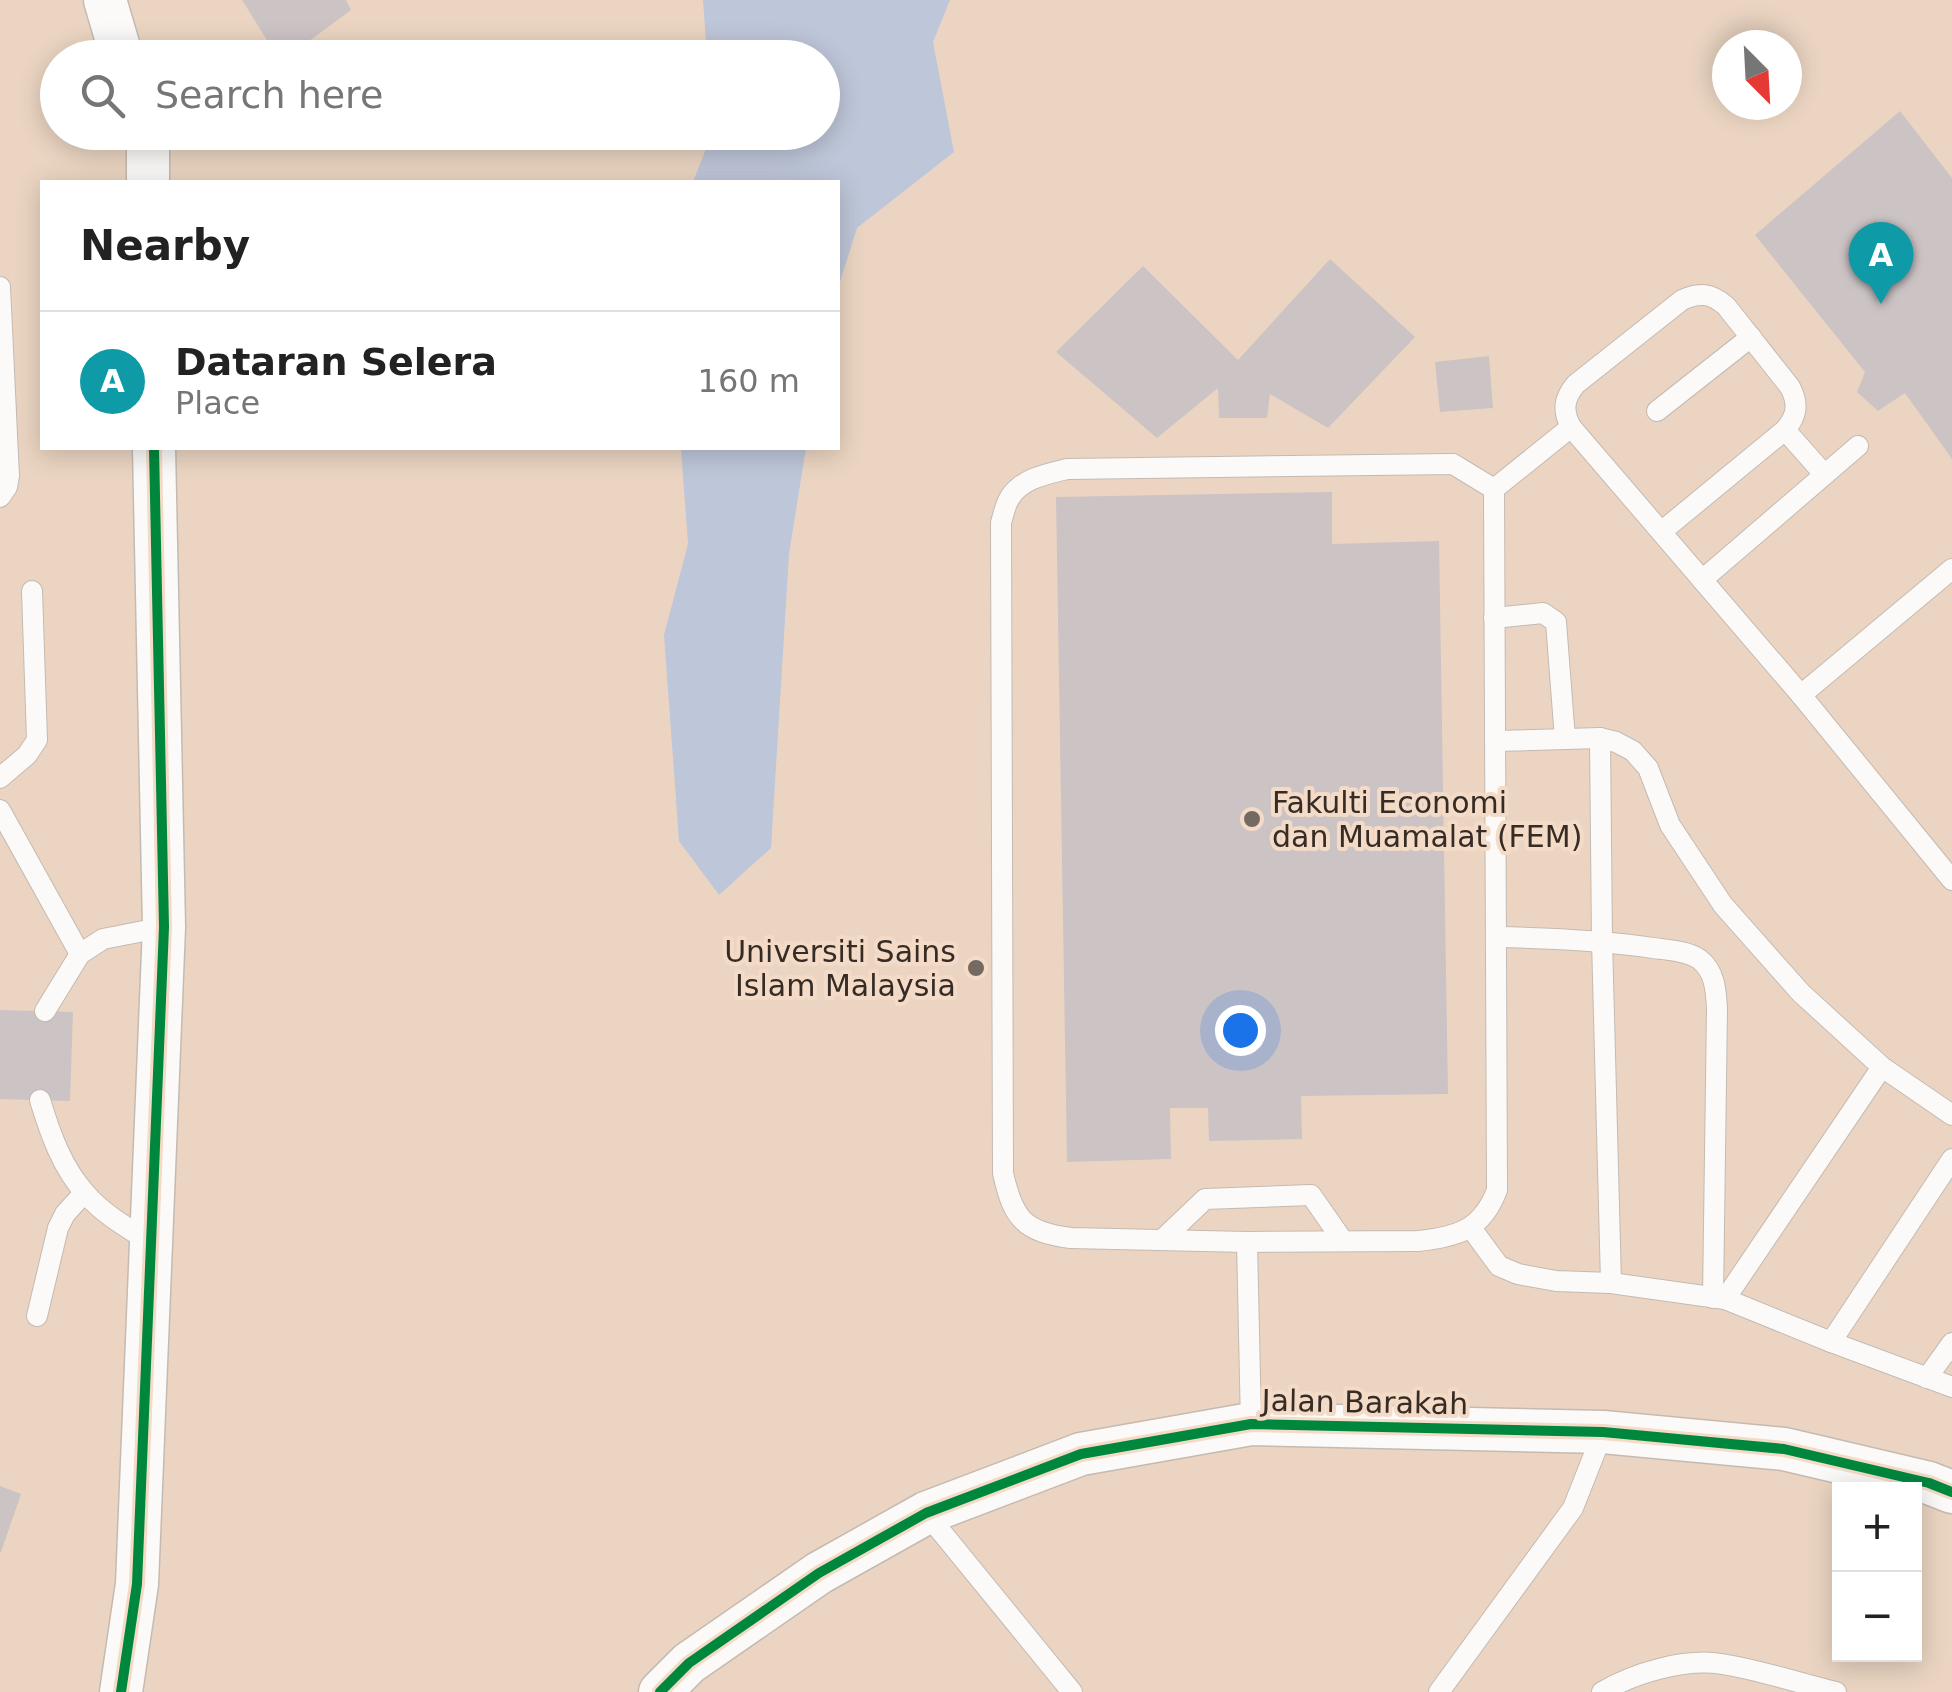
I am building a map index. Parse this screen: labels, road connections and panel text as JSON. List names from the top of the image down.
{
  "streets": {
    "street": ["Jalan Barakah"]
  },
  "places": ["Fakulti Economi dan Muamalat (FEM)", "Universiti Sains Islam Malaysia"],
  "north": "bottom right",
  "page": {
    "search": "Search here",
    "heading": "Nearby",
    "pins": "A",
    "list": [
      {
        "mark": "A",
        "name": "Dataran Selera",
        "note": "Place",
        "value": "160 m"
      }
    ],
    "map_buttons": ["+", "−"]
  }
}
